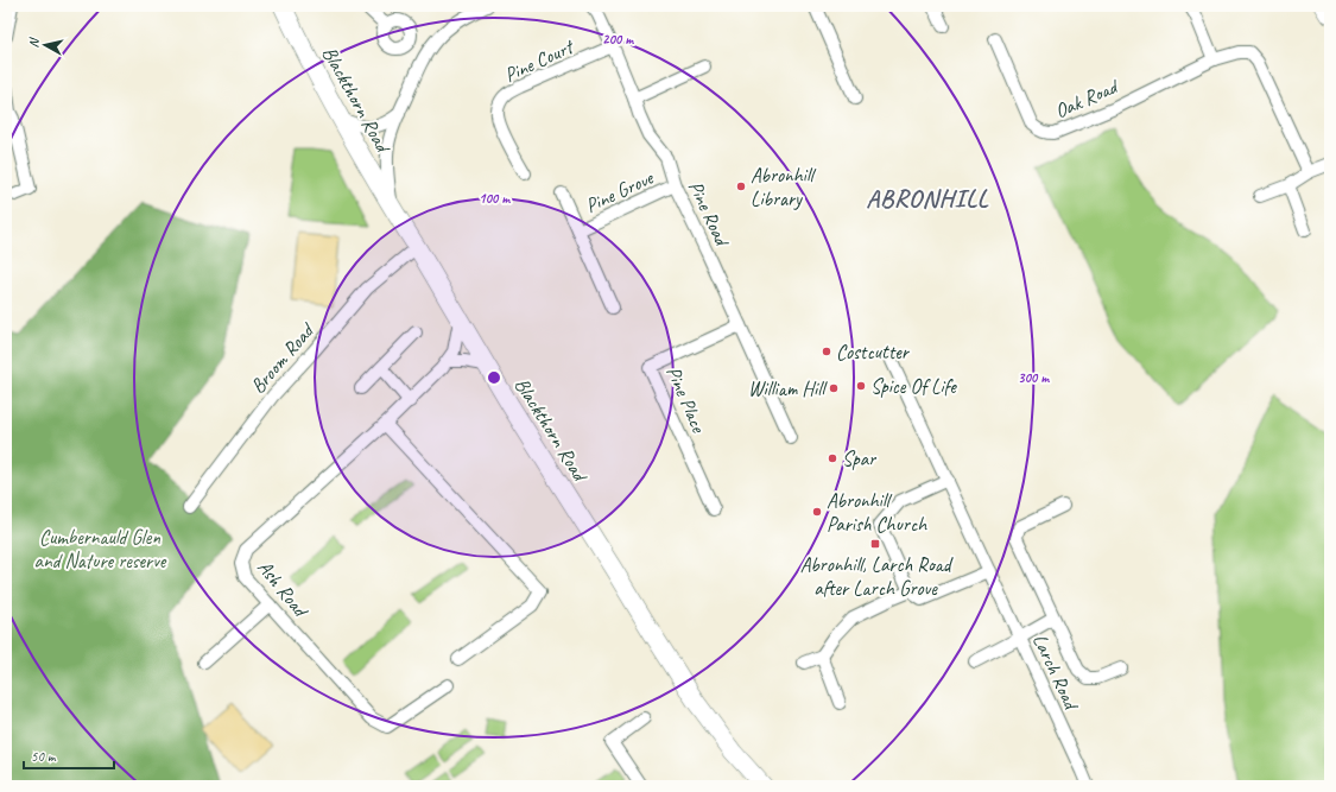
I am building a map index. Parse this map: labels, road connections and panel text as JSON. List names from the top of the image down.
{
  "streets": {
    "street": [
      "Pine Court",
      "Blackthorn Road",
      "Oak Road",
      "Pine Grove",
      "Pine Road",
      "Broom Road",
      "Pine Place",
      "Ash Road",
      "Larch Road"
    ]
  },
  "crossings": [
    ["Pine Court", "Pine Road"],
    ["Blackthorn Road", "Broom Road"],
    ["Blackthorn Road", "Ash Road"],
    ["Pine Grove", "Pine Road"],
    ["Pine Road", "Pine Place"]
  ],
  "districts": ["ABRONHILL"],
  "parks": ["Cumbernauld Glen and Nature reserve"],
  "places": {
    "other": [
      "Abronhill Library",
      "Costcutter",
      "Spice Of Life",
      "William Hill",
      "Spar",
      "Abronhill Parish Church"
    ],
    "transit": ["Abronhill, Larch Road after Larch Grove"]
  },
  "scale_bar": "50 m",
  "north": "left",
  "rings": ["200 m", "100 m", "300 m"]
}
